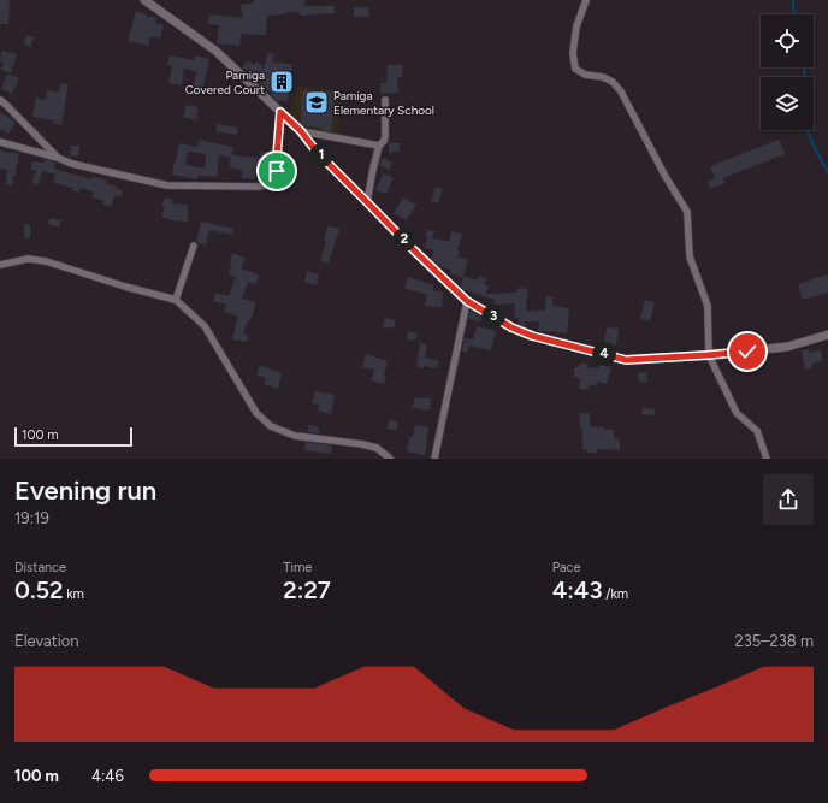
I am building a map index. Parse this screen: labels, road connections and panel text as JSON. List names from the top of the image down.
{
  "places": {
    "building": ["Pamiga Covered Court"],
    "school or university": ["Pamiga Elementary School"]
  },
  "scale_bar": "100 m",
  "page": {
    "pins": [
      "1",
      "2",
      "3",
      "4"
    ],
    "scale": "100 m",
    "heading": ["Evening run", "19:19"],
    "stats": [
      ["Distance", "0.52 km"],
      ["Time", "2:27"],
      ["Pace", "4:43 /km"]
    ],
    "chart": ["Elevation", "235–238 m"],
    "list": [
      {
        "name": "100 m",
        "note": "4:46"
      }
    ]
  }
}
